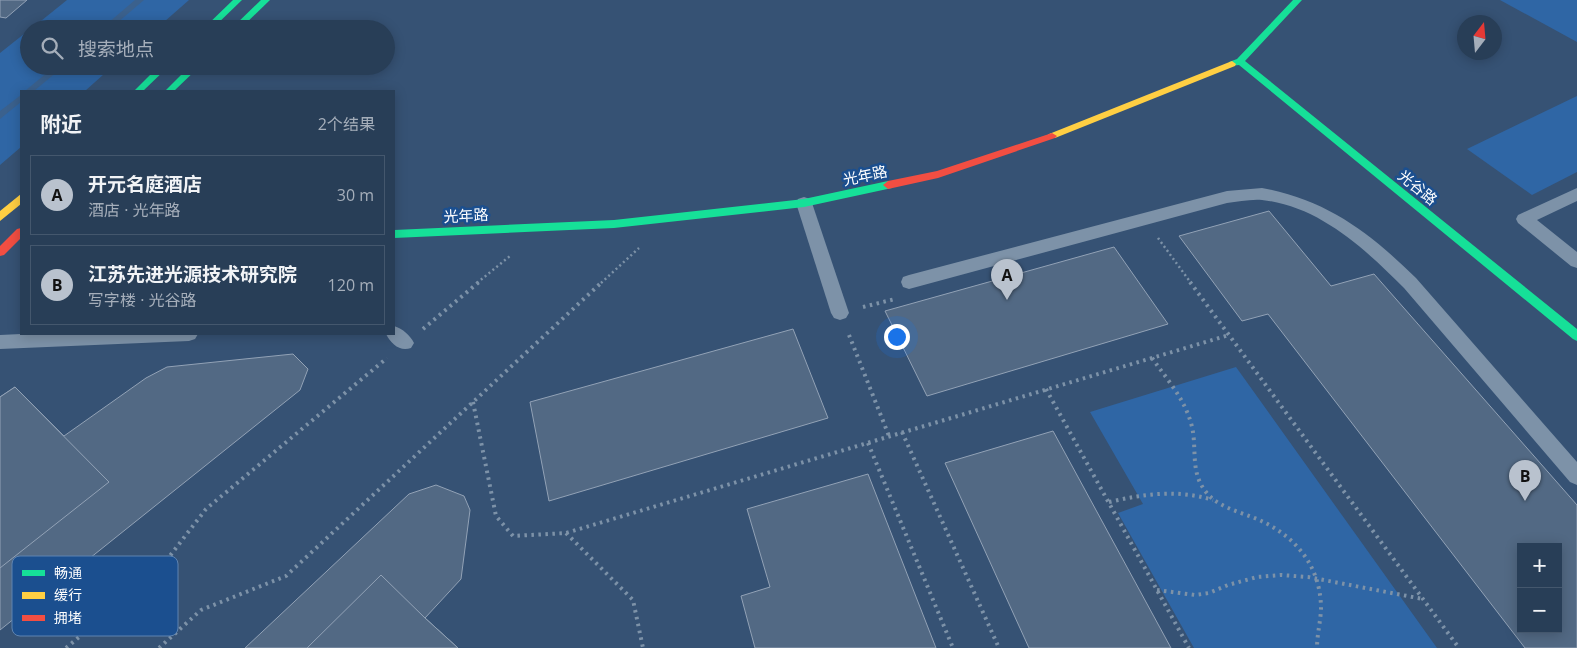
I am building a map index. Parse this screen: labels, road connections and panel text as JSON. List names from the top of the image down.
{
  "streets": {
    "street": ["光年路", "光谷路"]
  },
  "crossings": [
    ["光年路", "光谷路"]
  ],
  "legend": ["畅通", "缓行", "拥堵"],
  "north": "top",
  "page": {
    "search": "搜索地点",
    "heading": ["附近", "2个结果"],
    "list": [
      {
        "mark": "A",
        "name": "开元名庭酒店",
        "note": "酒店 · 光年路",
        "value": "30 m"
      },
      {
        "mark": "B",
        "name": "江苏先进光源技术研究院",
        "note": "写字楼 · 光谷路",
        "value": "120 m"
      }
    ],
    "pins": ["A", "B"],
    "map_buttons": ["+", "−"]
  }
}
